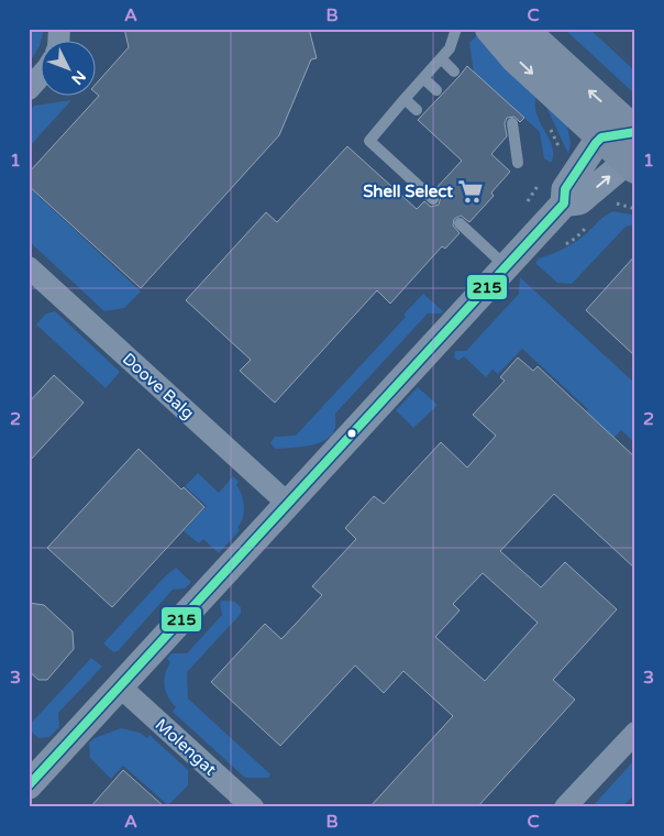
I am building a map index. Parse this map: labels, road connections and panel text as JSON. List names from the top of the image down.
{
  "streets": {
    "street": ["Doove Balg", "Molengat"]
  },
  "places": {
    "supermarket": ["Shell Select"]
  },
  "lines": ["transit line 215"],
  "north": "bottom right",
  "grid": {
    "columns": ["A", "B", "C"],
    "rows": ["1", "2", "3"]
  }
}
